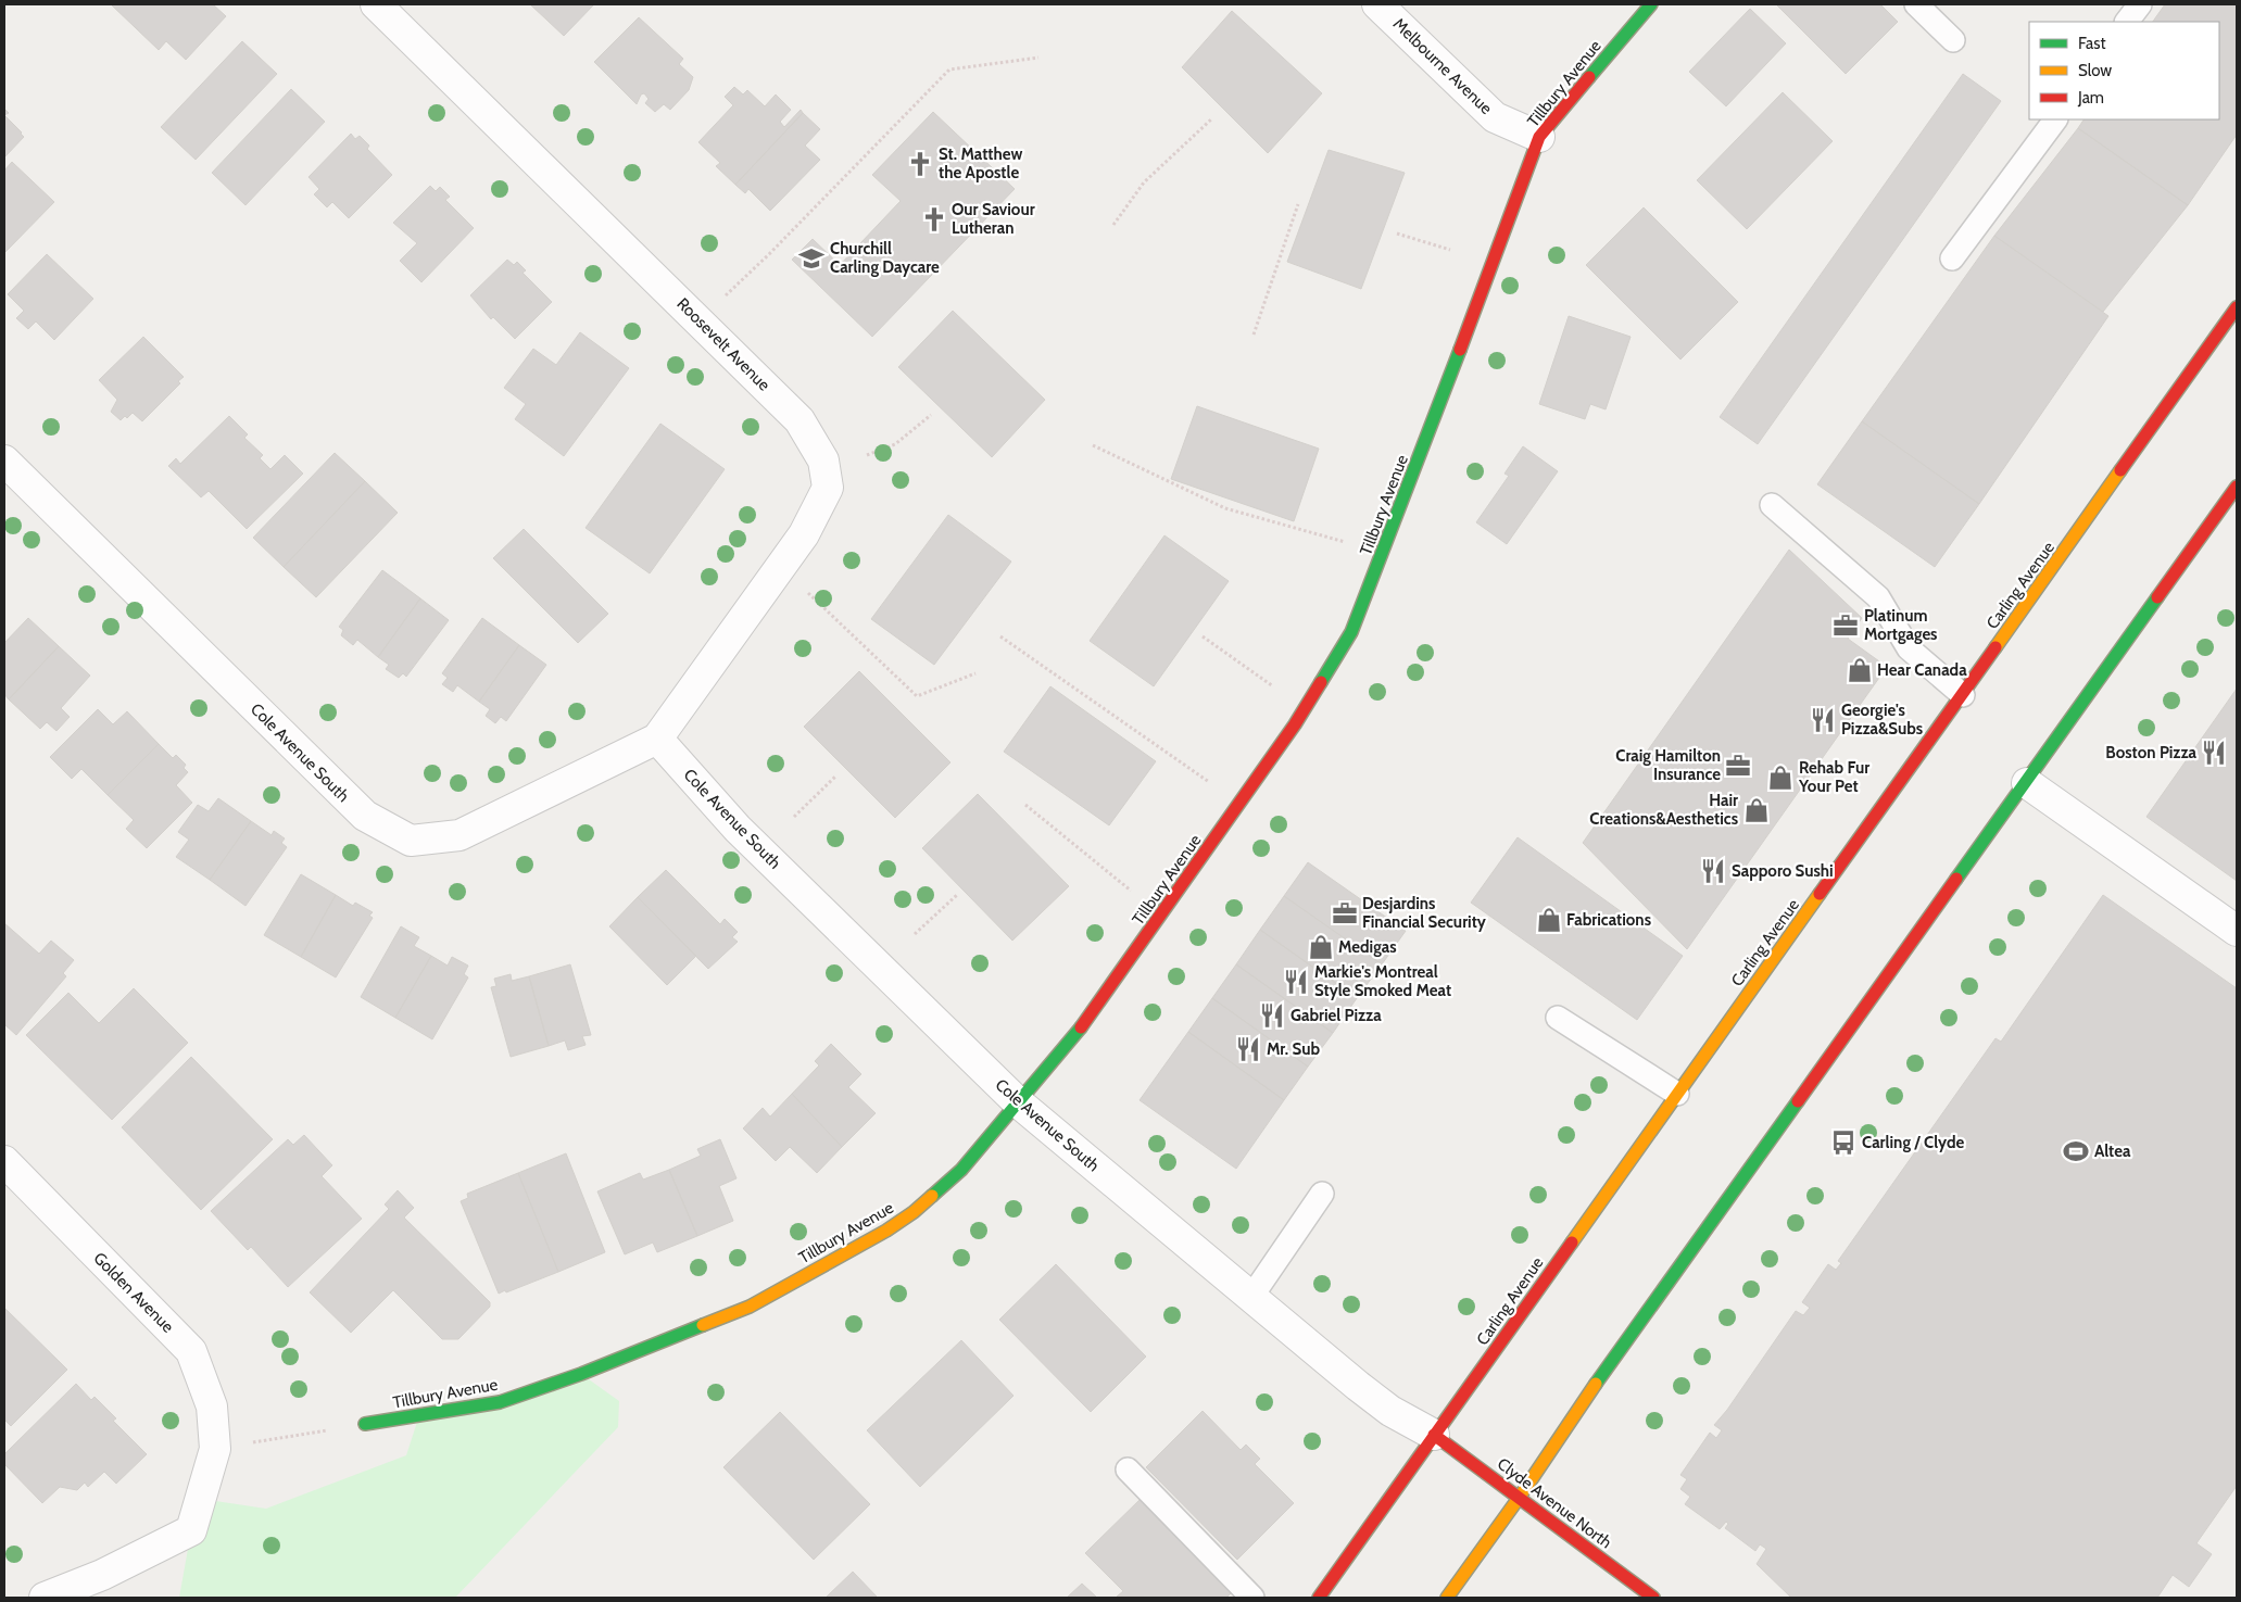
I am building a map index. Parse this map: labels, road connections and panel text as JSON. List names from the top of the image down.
{
  "streets": {
    "main road": ["Tillbury Avenue", "Carling Avenue", "Clyde Avenue North"],
    "street": [
      "Melbourne Avenue",
      "Roosevelt Avenue",
      "Cole Avenue South",
      "Golden Avenue"
    ]
  },
  "crossings": [
    ["Melbourne Avenue", "Tillbury Avenue"],
    ["Tillbury Avenue", "Cole Avenue South"],
    ["Roosevelt Avenue", "Cole Avenue South"],
    ["Carling Avenue", "Cole Avenue South"],
    ["Carling Avenue", "Clyde Avenue North"],
    ["Cole Avenue South", "Clyde Avenue North"]
  ],
  "places": {
    "church": ["St. Matthew the Apostle", "Our Saviour Lutheran"],
    "school or university": ["Churchill Carling Daycare"],
    "office": ["Platinum Mortgages", "Craig Hamilton Insurance", "Desjardins Financial Security"],
    "shop": [
      "Hear Canada",
      "Rehab Fur Your Pet",
      "Hair Creations&Aesthetics",
      "Fabrications",
      "Medigas"
    ],
    "restaurant": [
      "Georgie's Pizza&Subs",
      "Boston Pizza",
      "Sapporo Sushi",
      "Markie's Montreal Style Smoked Meat",
      "Gabriel Pizza",
      "Mr. Sub"
    ],
    "bus stop": ["Carling / Clyde"],
    "sports": ["Altea"]
  },
  "legend": ["Fast", "Slow", "Jam"]
}
